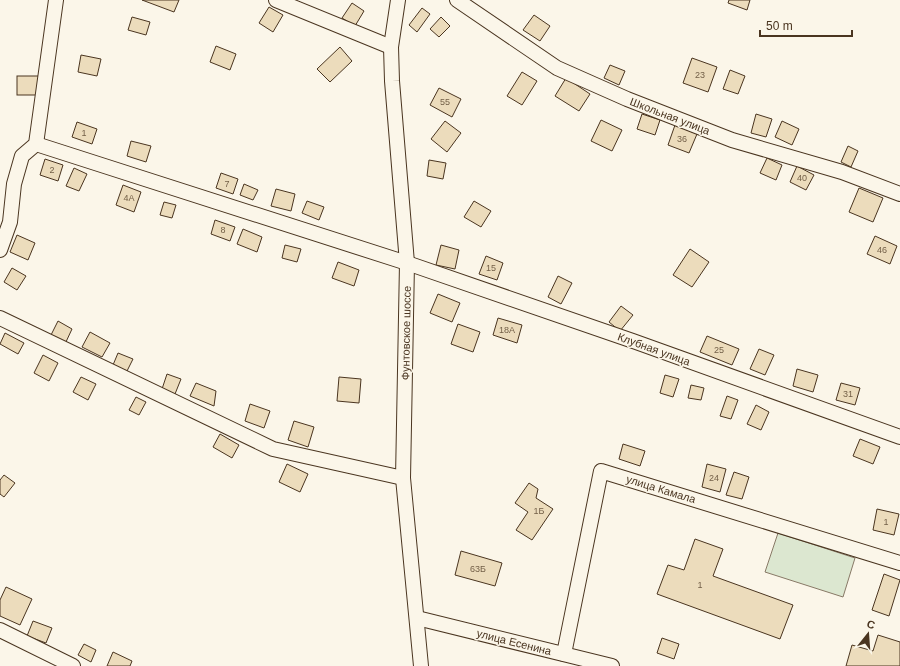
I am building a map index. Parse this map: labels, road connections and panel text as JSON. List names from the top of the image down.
{
  "streets": {
    "street": [
      "Школьная улица",
      "Фунтовское шоссе",
      "Клубная улица",
      "улица Камала",
      "улица Есенина"
    ]
  },
  "crossings": [
    ["Фунтовское шоссе", "Клубная улица"],
    ["Фунтовское шоссе", "улица Есенина"],
    ["улица Камала", "улица Есенина"]
  ],
  "house_numbers": [
    "23",
    "55",
    "1",
    "36",
    "2",
    "40",
    "7",
    "4А",
    "8",
    "46",
    "15",
    "18А",
    "25",
    "31",
    "24",
    "1Б",
    "1",
    "63Б",
    "1"
  ],
  "scale_bar": "50 m",
  "north": "top"
}
